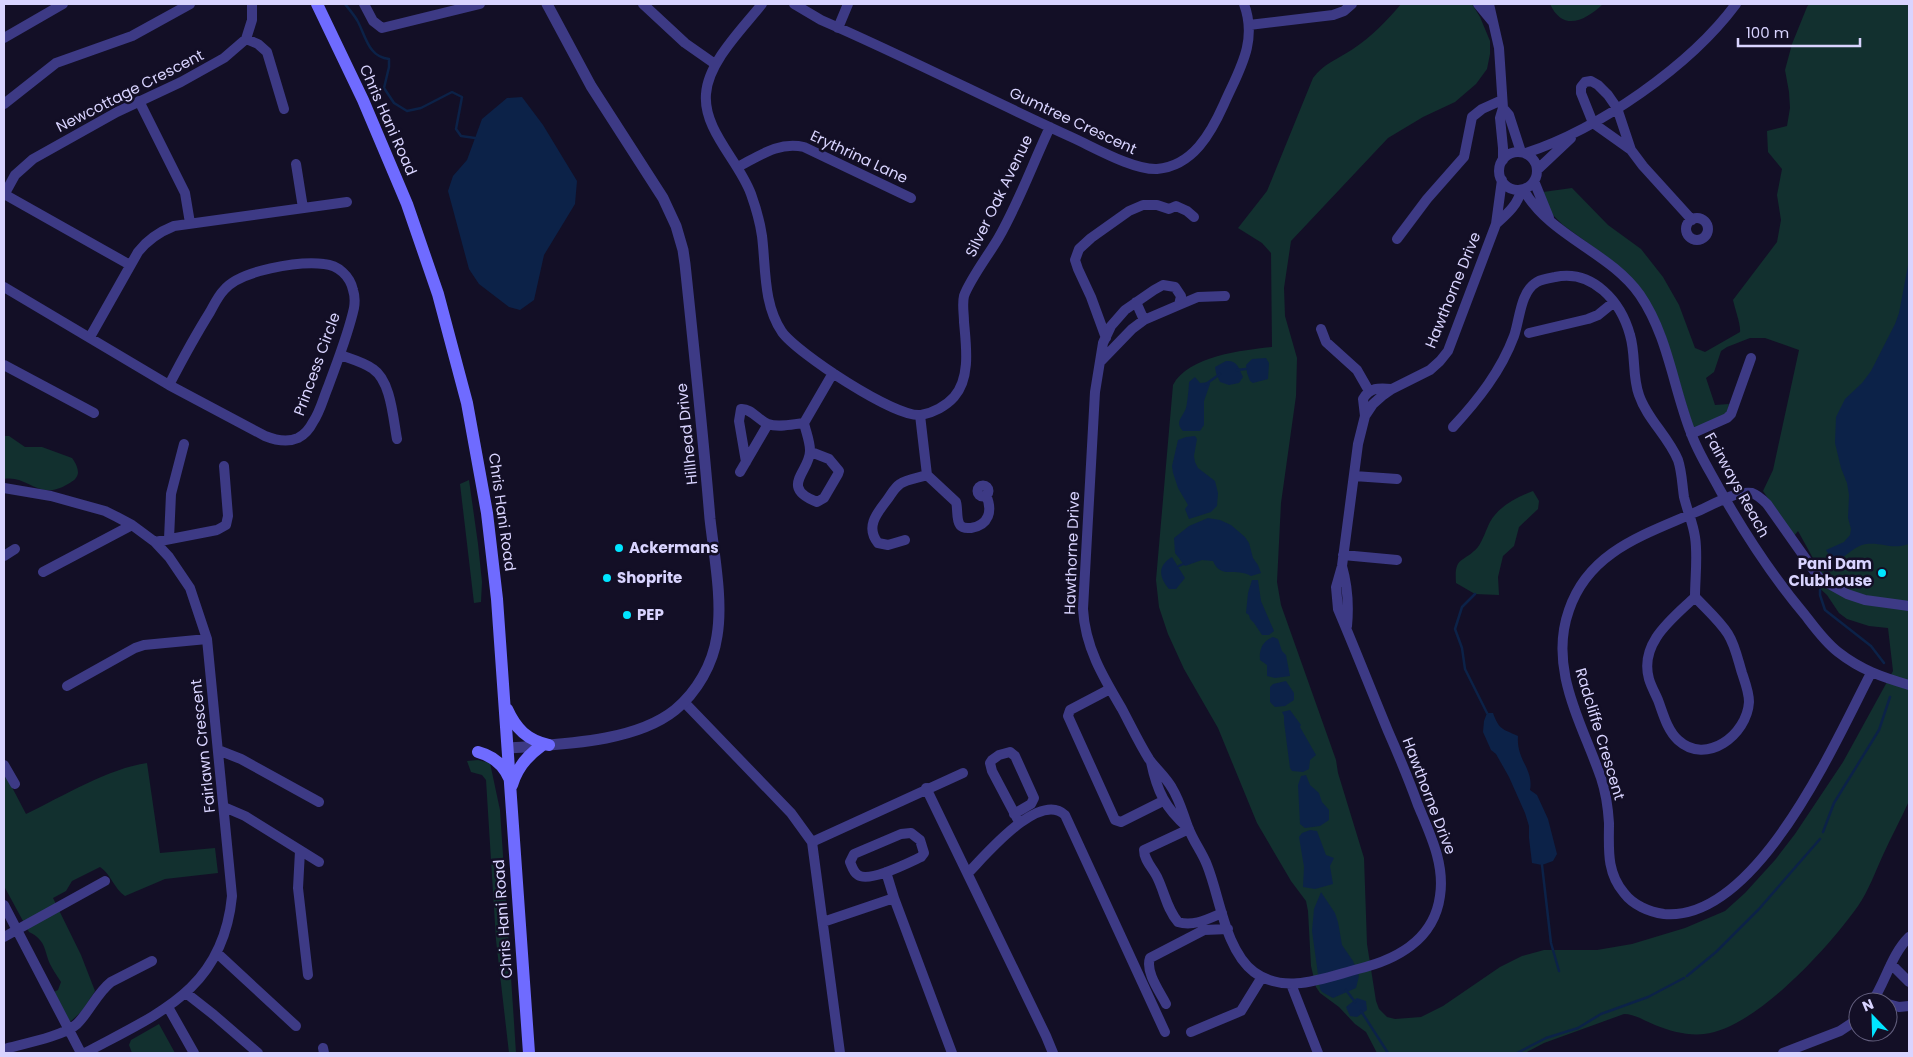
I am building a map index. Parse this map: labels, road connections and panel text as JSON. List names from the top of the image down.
{
  "streets": {
    "main road": ["Chris Hani Road"],
    "street": [
      "Newcottage Crescent",
      "Gumtree Crescent",
      "Erythrina Lane",
      "Silver Oak Avenue",
      "Hawthorne Drive",
      "Princess Circle",
      "Hillhead Drive",
      "Fairways Reach",
      "Radcliffe Crescent",
      "Fairlawn Crescent"
    ]
  },
  "crossings": [
    ["Chris Hani Road", "Hillhead Drive"],
    ["Gumtree Crescent", "Silver Oak Avenue"],
    ["Hawthorne Drive", "Fairways Reach"],
    ["Fairways Reach", "Radcliffe Crescent"]
  ],
  "places": [
    "Ackermans",
    "Pani Dam Clubhouse",
    "Shoprite",
    "PEP"
  ],
  "scale_bar": "100 m",
  "north": "top left"
}
